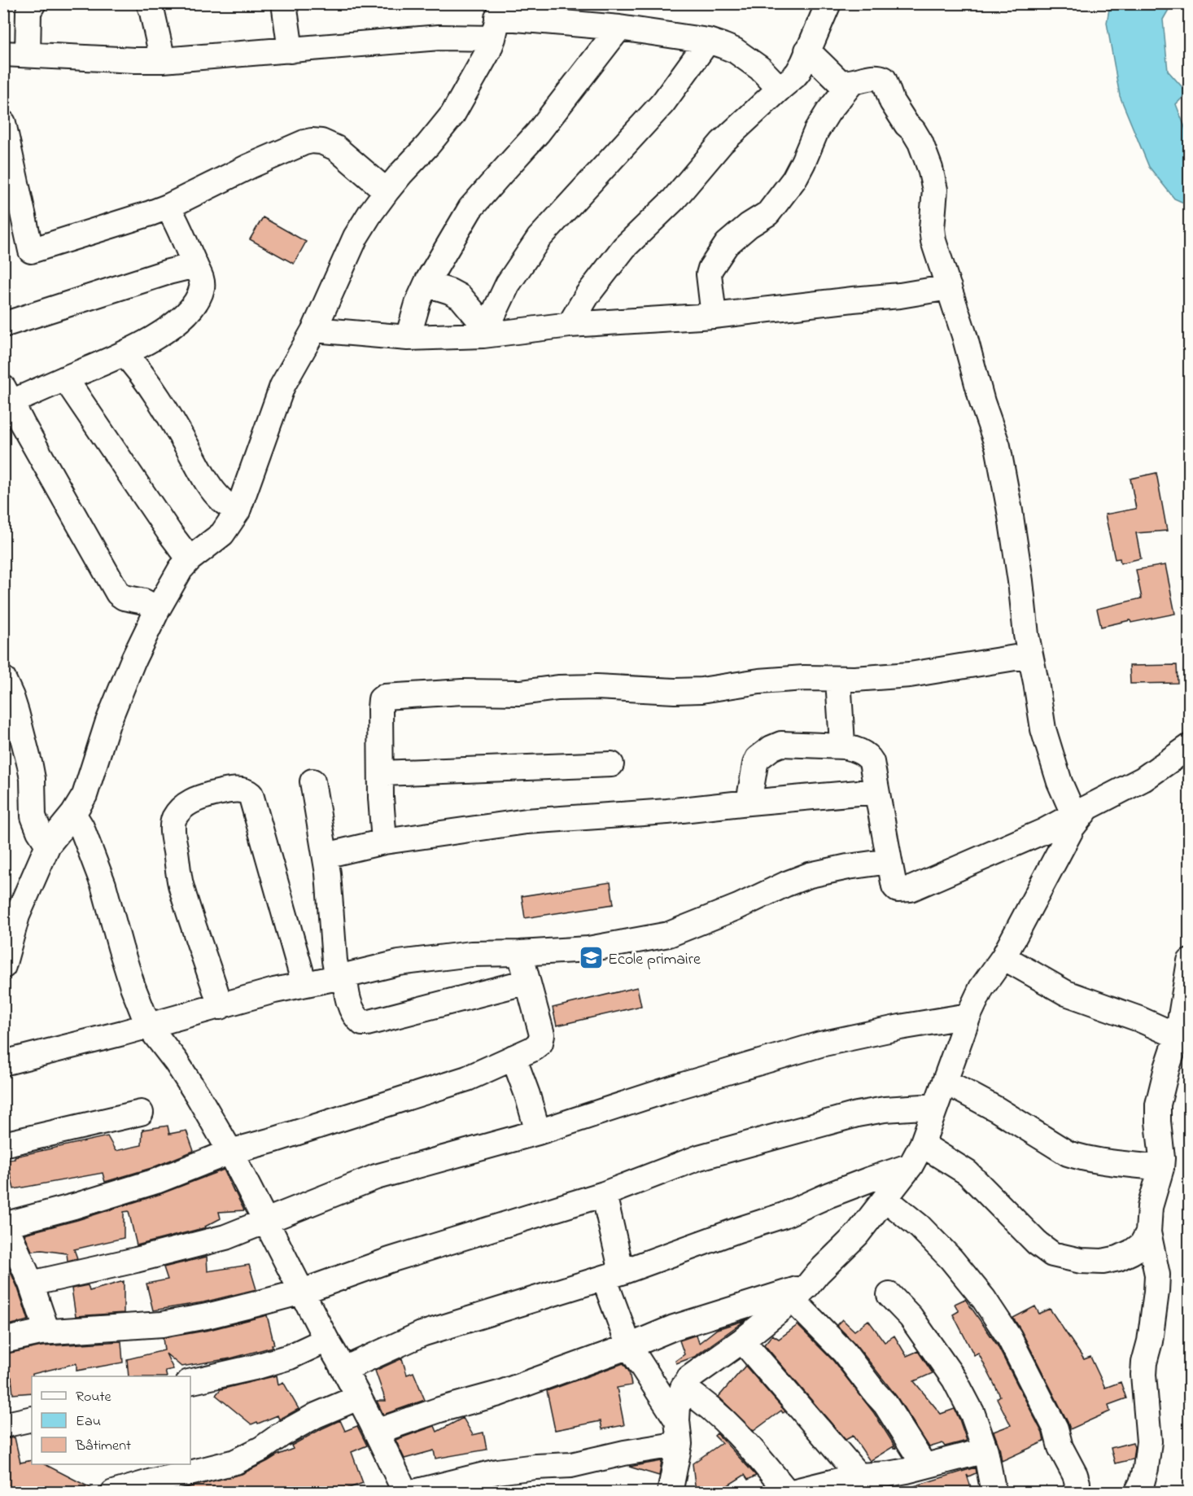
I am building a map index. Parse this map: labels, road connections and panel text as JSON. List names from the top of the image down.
{
  "places": {
    "school or university": ["Ecole primaire"]
  },
  "legend": ["Route", "Eau", "Bâtiment"]
}
